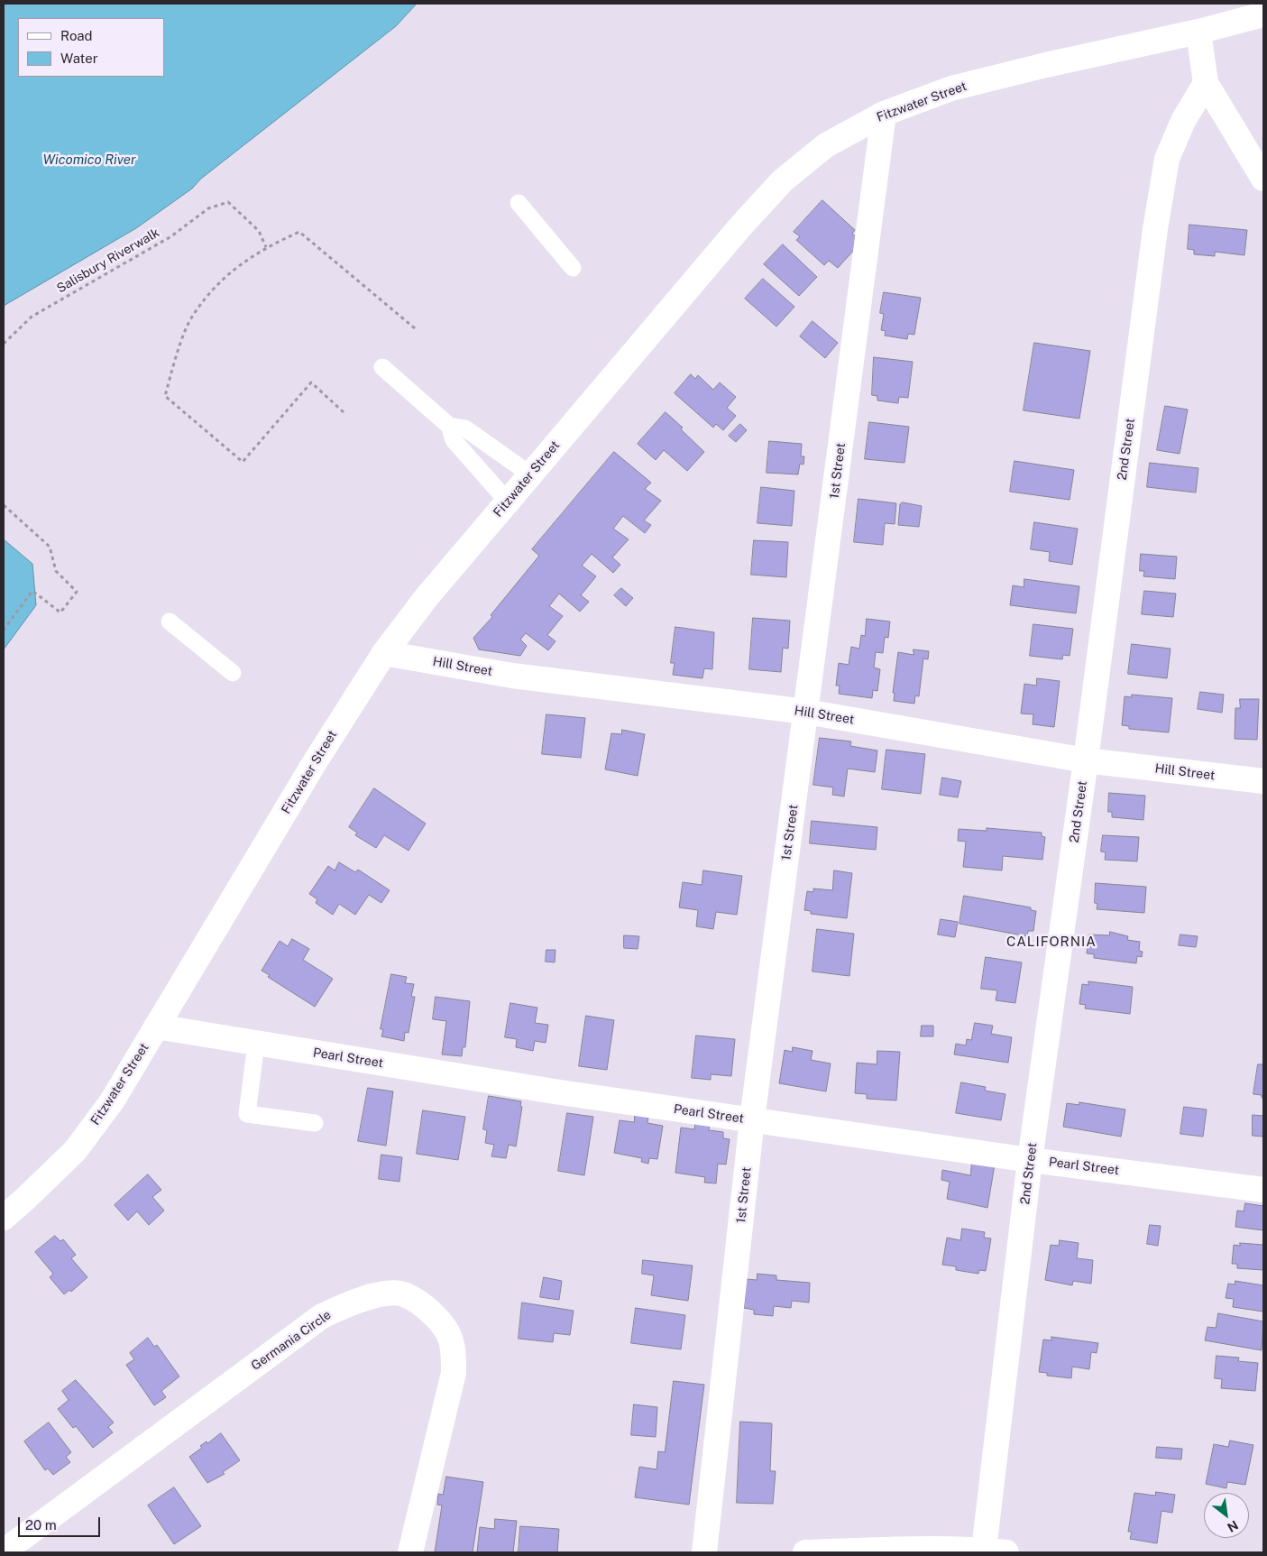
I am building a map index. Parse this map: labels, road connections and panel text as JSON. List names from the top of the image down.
{
  "streets": {
    "street": [
      "Fitzwater Street",
      "2nd Street",
      "1st Street",
      "Hill Street",
      "Pearl Street",
      "Germania Circle"
    ],
    "path": ["Salisbury Riverwalk"]
  },
  "crossings": [
    ["Fitzwater Street", "1st Street"],
    ["Fitzwater Street", "Hill Street"],
    ["Fitzwater Street", "Pearl Street"],
    ["2nd Street", "Hill Street"],
    ["2nd Street", "Pearl Street"],
    ["1st Street", "Hill Street"],
    ["1st Street", "Pearl Street"]
  ],
  "districts": ["CALIFORNIA"],
  "water": ["Wicomico River"],
  "legend": ["Road", "Water"],
  "scale_bar": "20 m",
  "north": "bottom right"
}
